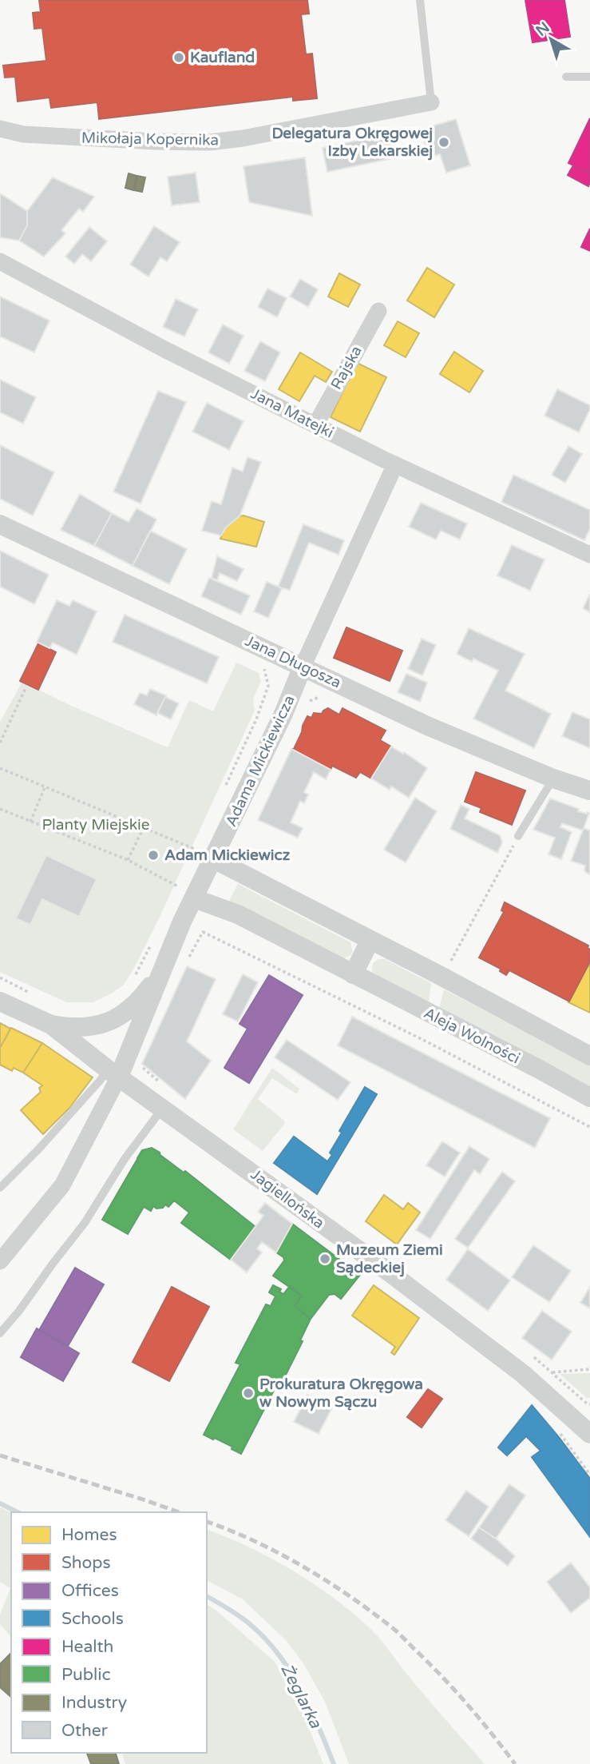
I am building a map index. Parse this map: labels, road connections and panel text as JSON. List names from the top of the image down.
{
  "streets": {
    "street": [
      "Mikołaja Kopernika",
      "Rajska",
      "Jana Matejki",
      "Jana Długosza",
      "Adama Mickiewicza",
      "Aleja Wolności",
      "Jagiellońska"
    ]
  },
  "crossings": [
    ["Rajska", "Jana Matejki"],
    ["Jana Matejki", "Adama Mickiewicza"],
    ["Jana Długosza", "Adama Mickiewicza"],
    ["Adama Mickiewicza", "Aleja Wolności"],
    ["Adama Mickiewicza", "Jagiellońska"]
  ],
  "water": ["Żeglarka"],
  "parks": ["Planty Miejskie"],
  "places": [
    "Kaufland",
    "Delegatura Okręgowej Izby Lekarskiej",
    "Adam Mickiewicz",
    "Muzeum Ziemi Sądeckiej",
    "Prokuratura Okręgowa w Nowym Sączu"
  ],
  "legend": [
    "Homes",
    "Shops",
    "Offices",
    "Schools",
    "Health",
    "Public",
    "Industry",
    "Other"
  ],
  "north": "top left"
}
